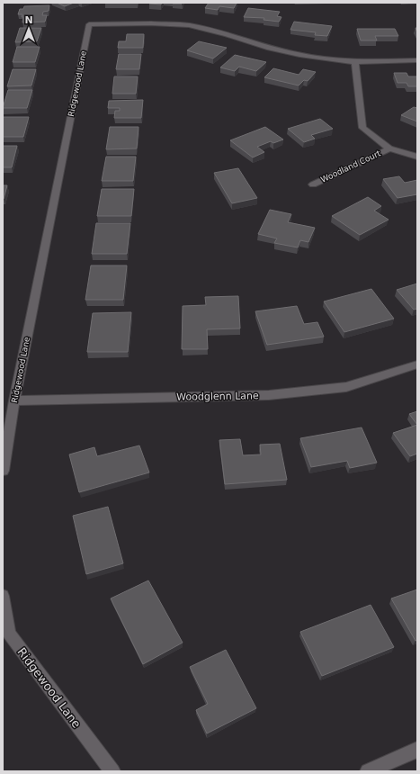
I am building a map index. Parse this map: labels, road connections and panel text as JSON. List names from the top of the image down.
{
  "streets": {
    "street": ["Ridgewood Lane", "Woodland Court", "Woodglenn Lane"]
  },
  "crossings": [
    ["Ridgewood Lane", "Woodglenn Lane"]
  ],
  "north": "top"
}
